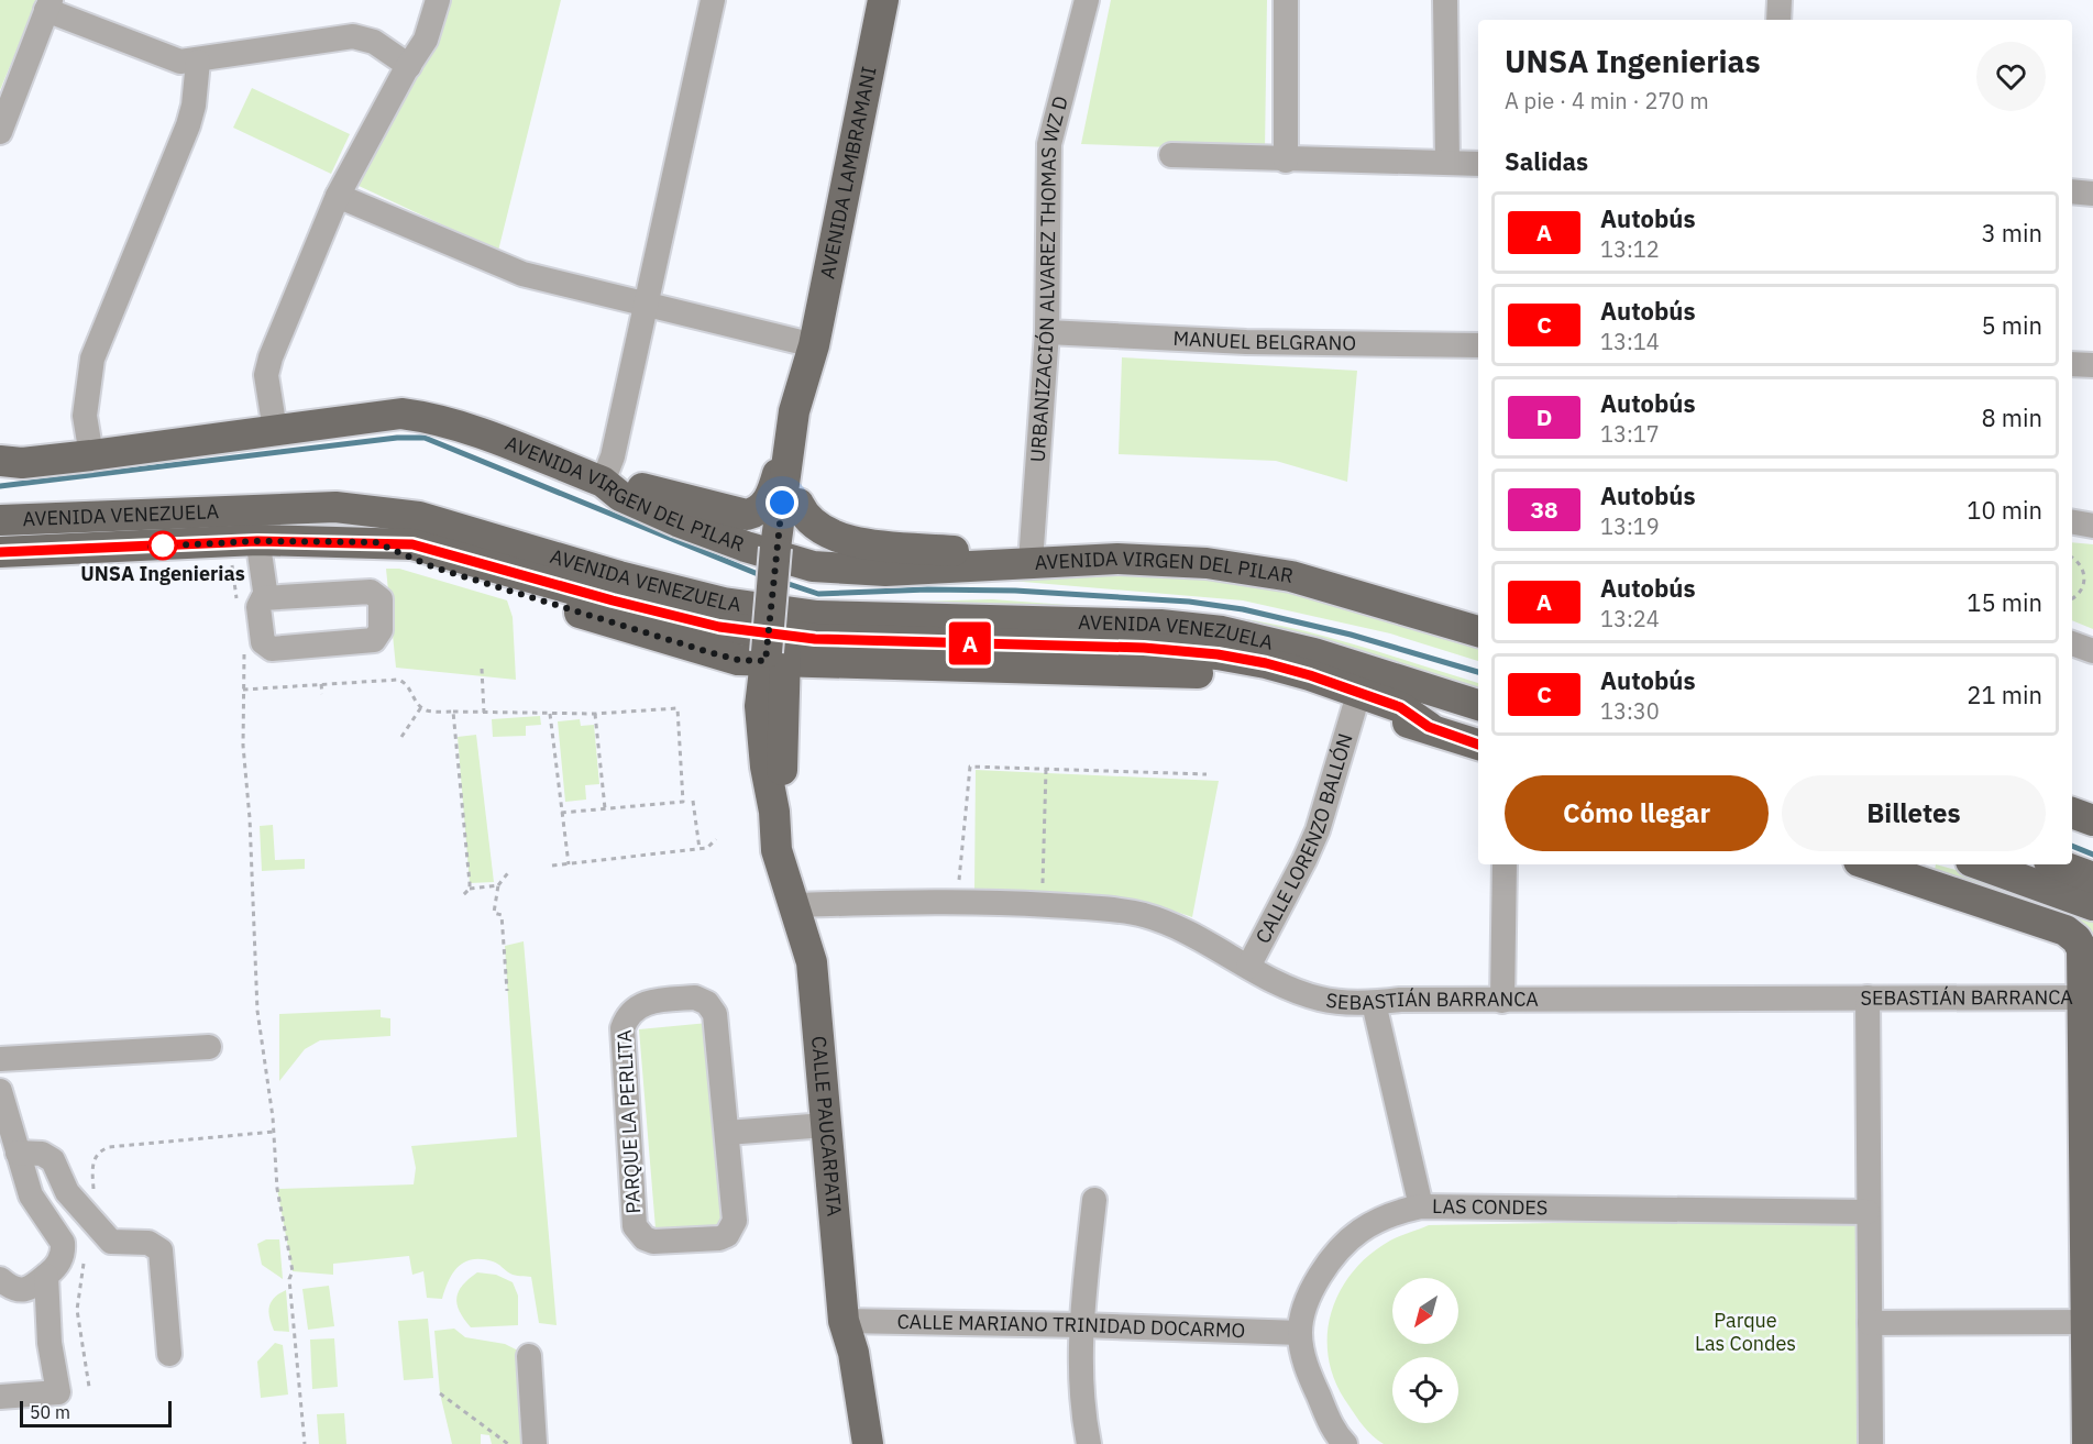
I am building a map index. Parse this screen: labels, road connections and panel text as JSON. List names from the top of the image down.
{
  "streets": {
    "main road": [
      "AVENIDA LAMBRAMANI",
      "AVENIDA VIRGEN DEL PILAR",
      "AVENIDA VENEZUELA",
      "CALLE PAUCARPATA"
    ],
    "street": [
      "URBANIZACIÓN ALVAREZ THOMAS WZ D",
      "MANUEL BELGRANO",
      "CALLE LORENZO BALLÓN",
      "SEBASTIÁN BARRANCA",
      "PARQUE LA PERLITA",
      "LAS CONDES",
      "CALLE MARIANO TRINIDAD DOCARMO"
    ]
  },
  "crossings": [
    ["AVENIDA LAMBRAMANI", "CALLE PAUCARPATA"],
    ["URBANIZACIÓN ALVAREZ THOMAS WZ D", "MANUEL BELGRANO"],
    ["URBANIZACIÓN ALVAREZ THOMAS WZ D", "AVENIDA VIRGEN DEL PILAR"],
    ["AVENIDA VENEZUELA", "CALLE LORENZO BALLÓN"],
    ["AVENIDA VENEZUELA", "CALLE PAUCARPATA"],
    ["CALLE LORENZO BALLÓN", "SEBASTIÁN BARRANCA"],
    ["SEBASTIÁN BARRANCA", "CALLE PAUCARPATA"],
    ["CALLE PAUCARPATA", "CALLE MARIANO TRINIDAD DOCARMO"],
    ["LAS CONDES", "CALLE MARIANO TRINIDAD DOCARMO"]
  ],
  "parks": ["Parque Las Condes"],
  "places": ["UNSA Ingenierias"],
  "lines": ["bus line A"],
  "scale_bar": "50 m",
  "north": "bottom left",
  "page": {
    "on_map": "A",
    "heading": [
      ["UNSA Ingenierias", "A pie · 4 min · 270 m"],
      "Salidas"
    ],
    "list": [
      {
        "mark": "A",
        "name": "Autobús",
        "note": "13:12",
        "value": "3 min"
      },
      {
        "mark": "C",
        "name": "Autobús",
        "note": "13:14",
        "value": "5 min"
      },
      {
        "mark": "D",
        "name": "Autobús",
        "note": "13:17",
        "value": "8 min"
      },
      {
        "mark": "38",
        "name": "Autobús",
        "note": "13:19",
        "value": "10 min"
      },
      {
        "mark": "A",
        "name": "Autobús",
        "note": "13:24",
        "value": "15 min"
      },
      {
        "mark": "C",
        "name": "Autobús",
        "note": "13:30",
        "value": "21 min"
      }
    ],
    "buttons": ["Cómo llegar", "Billetes"],
    "scale": "50 m"
  }
}
